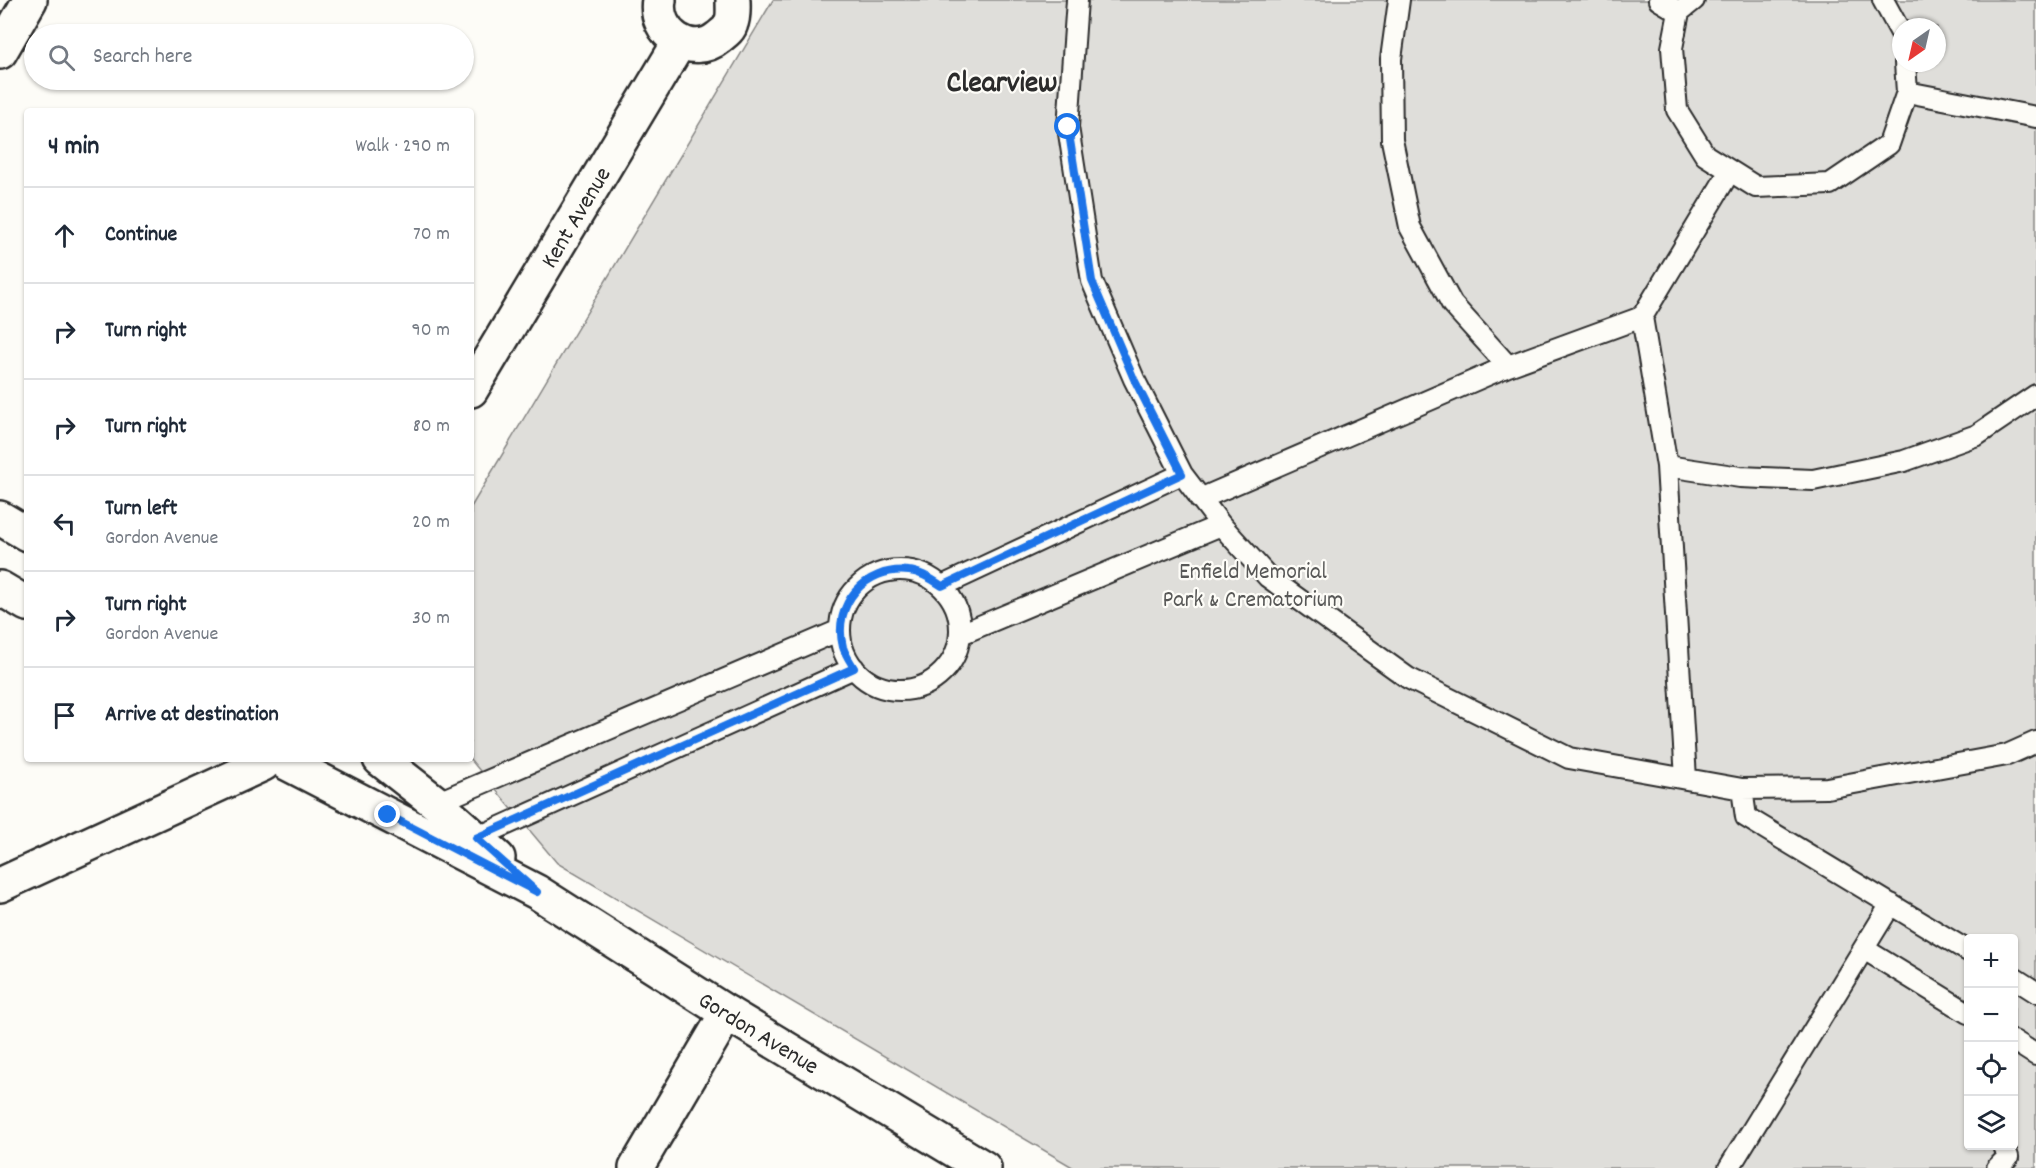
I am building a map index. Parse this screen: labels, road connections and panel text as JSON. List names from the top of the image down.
{
  "streets": {
    "street": ["Kent Avenue", "Gordon Avenue"]
  },
  "districts": ["Clearview"],
  "parks": ["Enfield Memorial Park & Crematorium"],
  "north": "bottom left",
  "page": {
    "search": "Search here",
    "heading": ["4 min", "Walk · 290 m"],
    "list": [
      ["Continue", "70 m"],
      ["Turn right", "90 m"],
      ["Turn right", "80 m"],
      ["Turn left", "Gordon Avenue", "20 m"],
      ["Turn right", "Gordon Avenue", "30 m"],
      "Arrive at destination"
    ],
    "map_buttons": ["+", "−"]
  }
}
